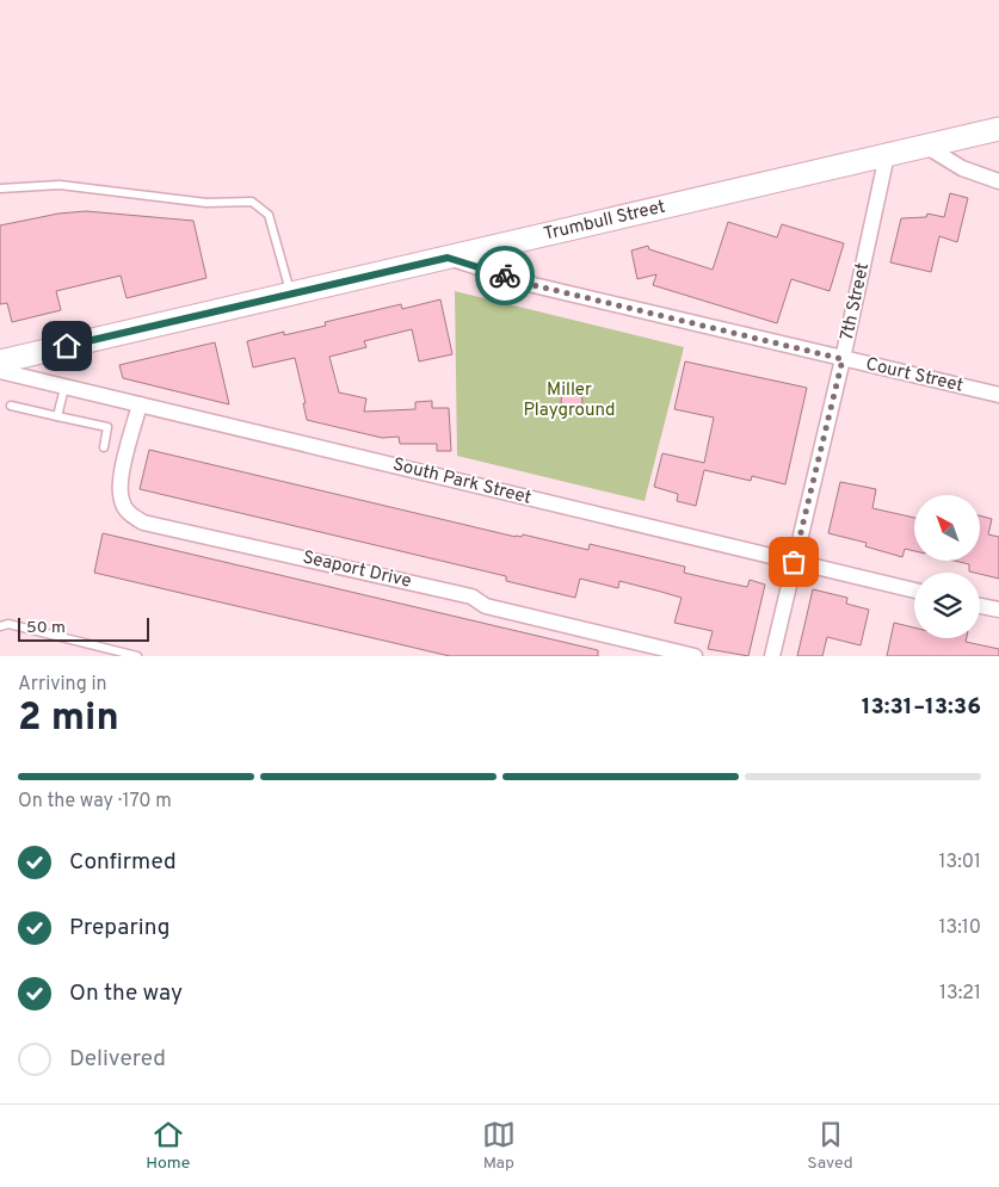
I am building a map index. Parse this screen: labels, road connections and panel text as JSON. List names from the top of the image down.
{
  "streets": {
    "street": [
      "Trumbull Street",
      "7th Street",
      "Court Street",
      "South Park Street",
      "Seaport Drive"
    ]
  },
  "crossings": [
    ["Trumbull Street", "7th Street"],
    ["Trumbull Street", "Court Street"],
    ["7th Street", "Court Street"],
    ["7th Street", "South Park Street"],
    ["South Park Street", "Seaport Drive"]
  ],
  "parks": ["Miller Playground"],
  "scale_bar": "50 m",
  "north": "top left",
  "page": {
    "scale": "50 m",
    "heading": ["2 min", "Arriving in", "13:31–13:36"],
    "bar": "On the way · 170 m",
    "list": [
      ["Confirmed", "13:01"],
      ["Preparing", "13:10"],
      ["On the way", "13:21"],
      "Delivered"
    ],
    "tabs": ["Home", "Map", "Saved"]
  }
}
